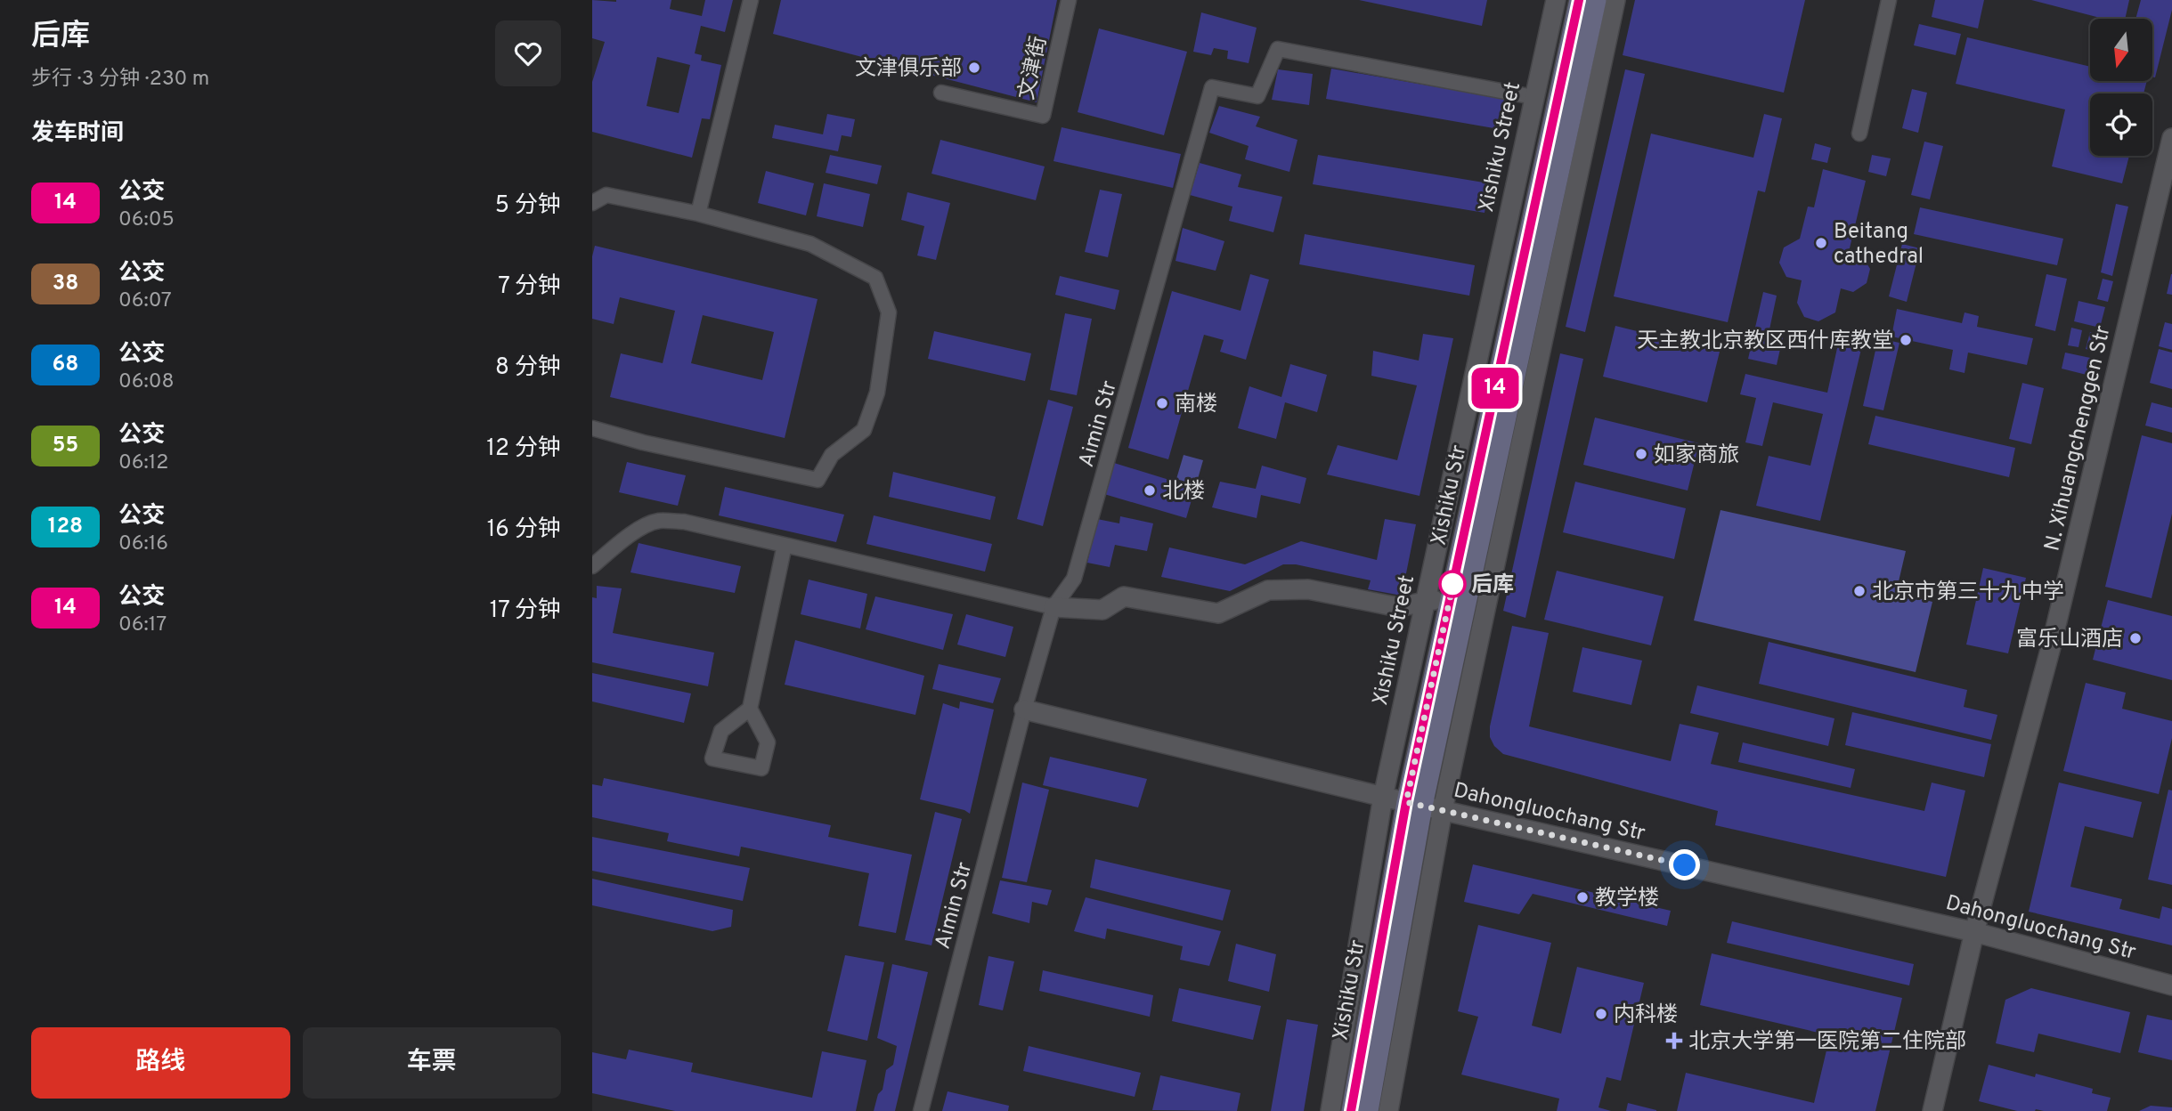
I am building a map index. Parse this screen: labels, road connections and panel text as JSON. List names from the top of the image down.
{
  "streets": {
    "main road": ["Xishiku Str"],
    "street": [
      "文津街",
      "Xishiku Street",
      "Aimin Str",
      "N. Xihuangchenggen Str",
      "Dahongluochang Str"
    ]
  },
  "crossings": [
    ["Xishiku Street", "Aimin Str"],
    ["Xishiku Street", "Dahongluochang Str"],
    ["Aimin Str", "Dahongluochang Str"],
    ["N. Xihuangchenggen Str", "Dahongluochang Str"],
    ["Xishiku Str", "Dahongluochang Str"]
  ],
  "places": {
    "other": [
      "文津俱乐部",
      "Beitang cathedral",
      "天主教北京教区西什库教堂",
      "南楼",
      "如家商旅",
      "北楼",
      "后库",
      "北京市第三十九中学",
      "富乐山酒店",
      "教学楼",
      "内科楼"
    ],
    "health": ["北京大学第一医院第二住院部"]
  },
  "lines": ["bus line 14"],
  "north": "bottom",
  "page": {
    "heading": [
      ["后库", "步行 · 3 分钟 · 230 m"],
      "发车时间"
    ],
    "on_map": "14",
    "list": [
      {
        "mark": "14",
        "name": "公交",
        "note": "06:05",
        "value": "5 分钟"
      },
      {
        "mark": "38",
        "name": "公交",
        "note": "06:07",
        "value": "7 分钟"
      },
      {
        "mark": "68",
        "name": "公交",
        "note": "06:08",
        "value": "8 分钟"
      },
      {
        "mark": "55",
        "name": "公交",
        "note": "06:12",
        "value": "12 分钟"
      },
      {
        "mark": "128",
        "name": "公交",
        "note": "06:16",
        "value": "16 分钟"
      },
      {
        "mark": "14",
        "name": "公交",
        "note": "06:17",
        "value": "17 分钟"
      }
    ],
    "buttons": ["路线", "车票"]
  }
}
